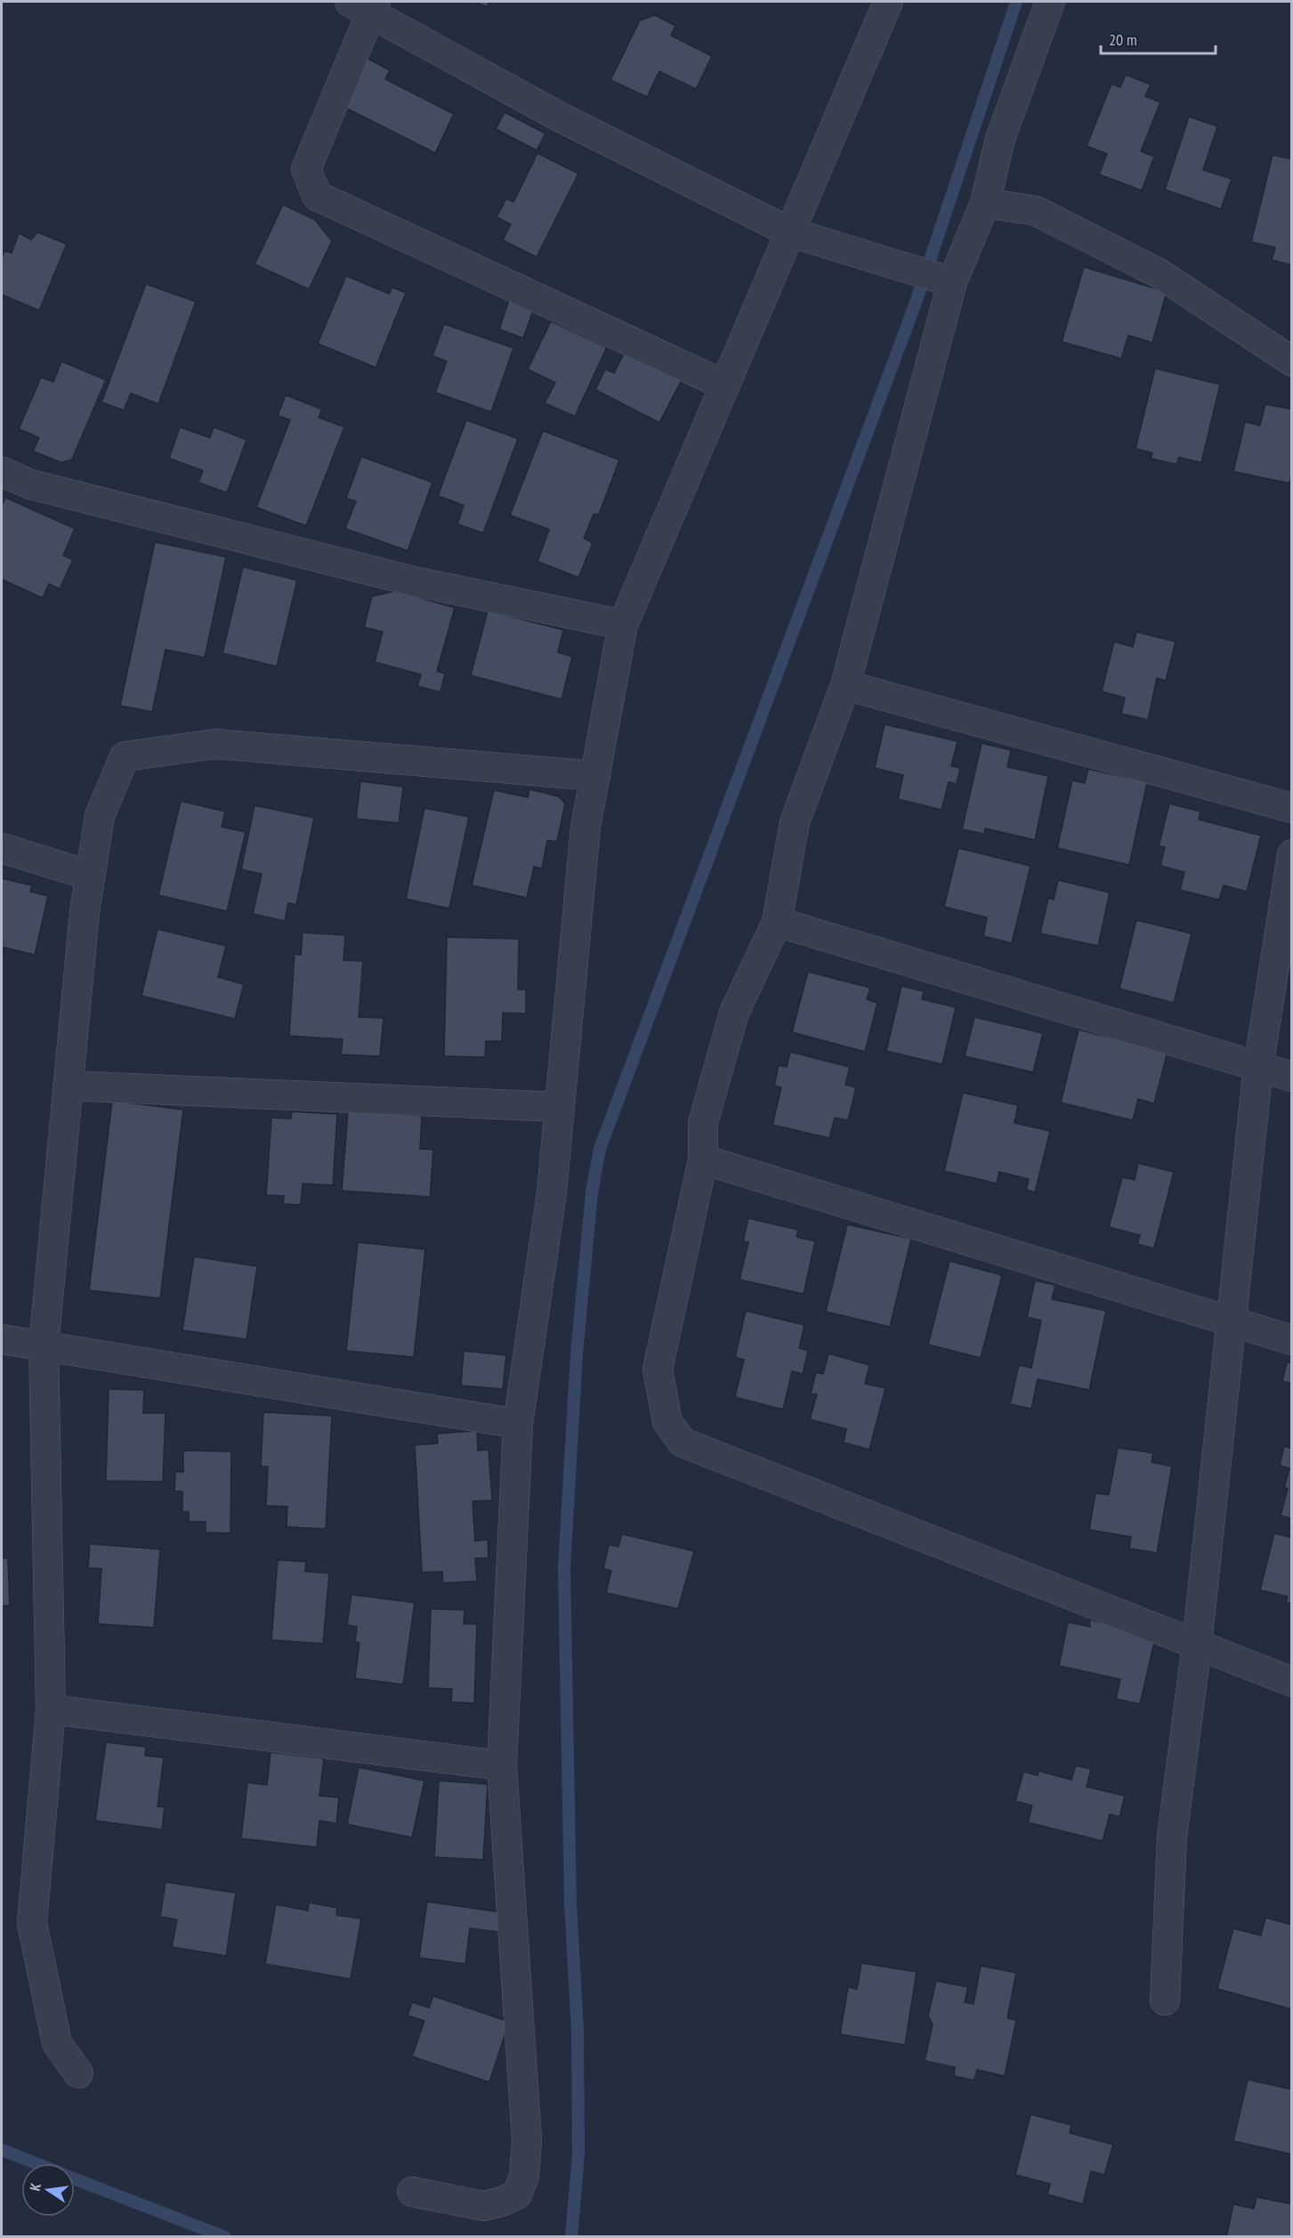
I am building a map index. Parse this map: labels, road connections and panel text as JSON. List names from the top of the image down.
{
  "scale_bar": "20 m",
  "north": "left"
}
